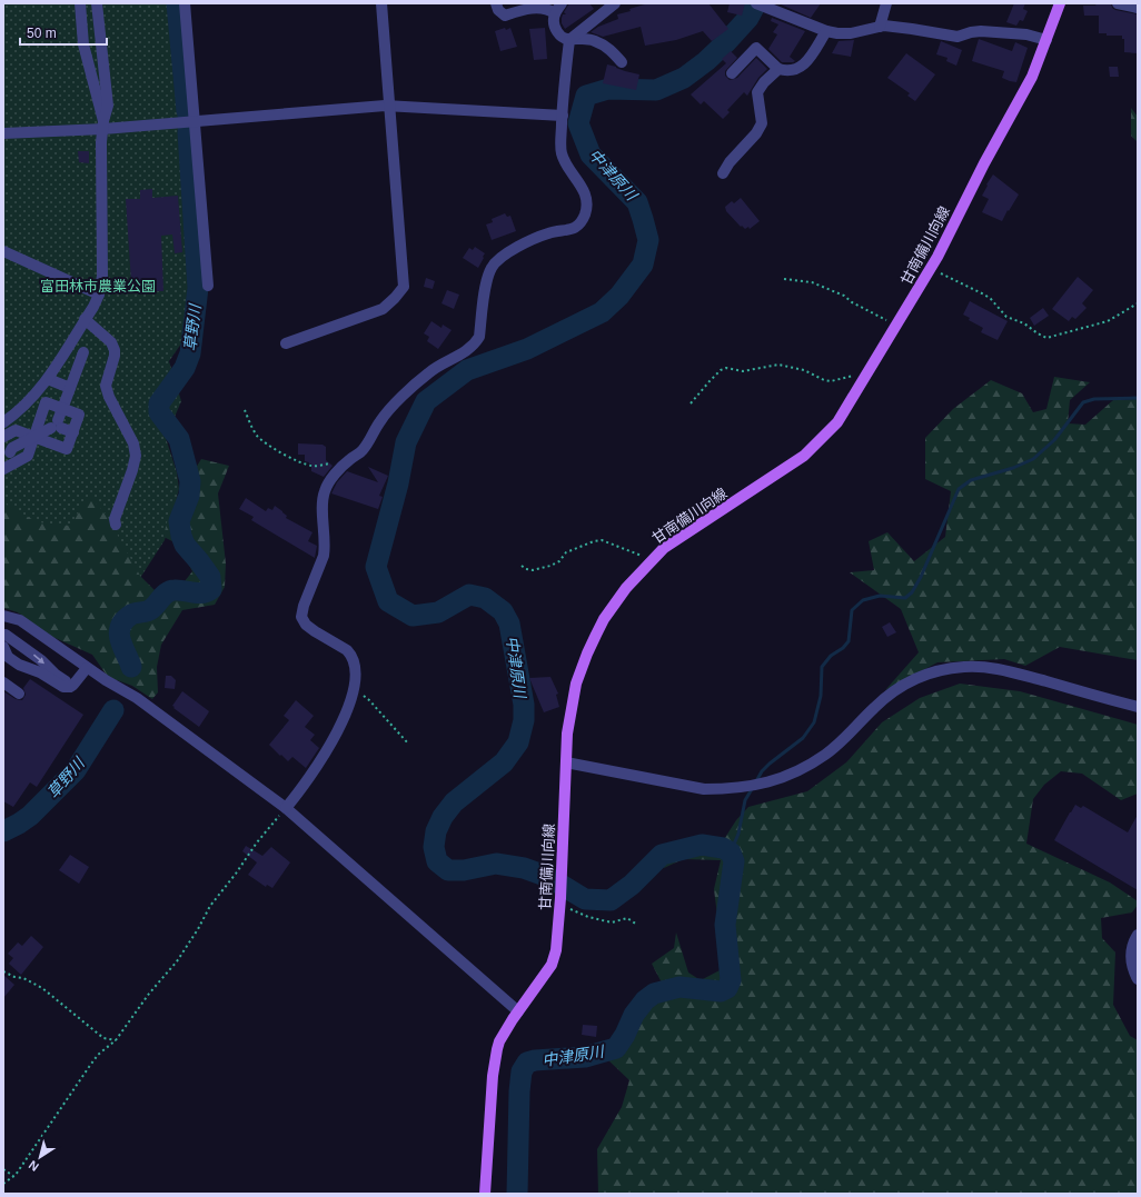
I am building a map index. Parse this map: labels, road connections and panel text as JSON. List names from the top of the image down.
{
  "streets": {
    "main road": ["甘南備川向線"]
  },
  "water": ["中津原川", "草野川"],
  "parks": ["富田林市農業公園"],
  "scale_bar": "50 m",
  "north": "bottom left"
}
